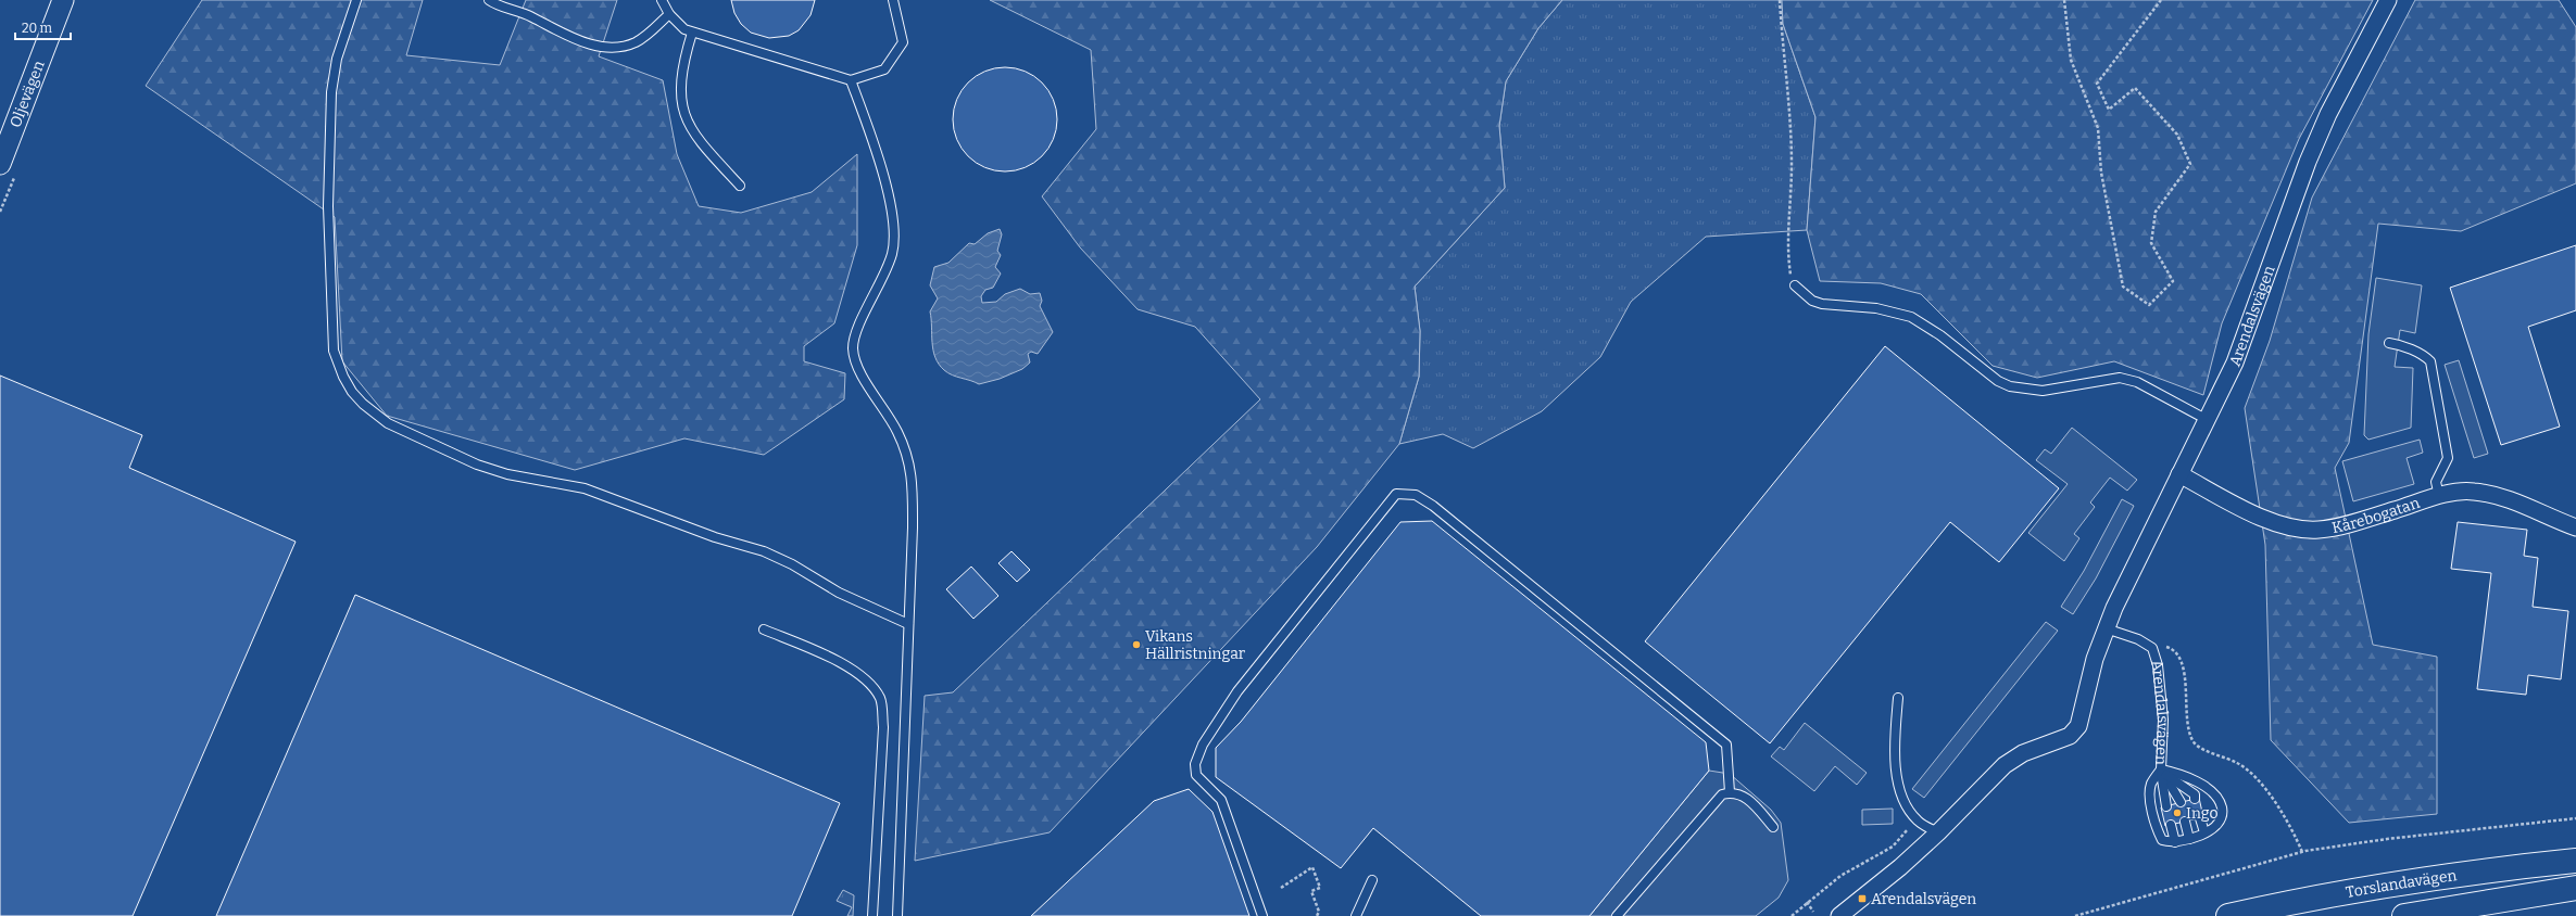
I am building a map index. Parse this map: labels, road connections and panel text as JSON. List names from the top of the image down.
{
  "streets": {
    "main road": ["Torslandavägen"],
    "street": ["Oljevägen", "Arendalsvägen", "Kårebogatan"]
  },
  "crossings": [
    ["Arendalsvägen", "Kårebogatan"]
  ],
  "places": {
    "other": ["Vikans Hällristningar", "Ingo"],
    "transit": ["Arendalsvägen"]
  },
  "scale_bar": "20 m"
}
